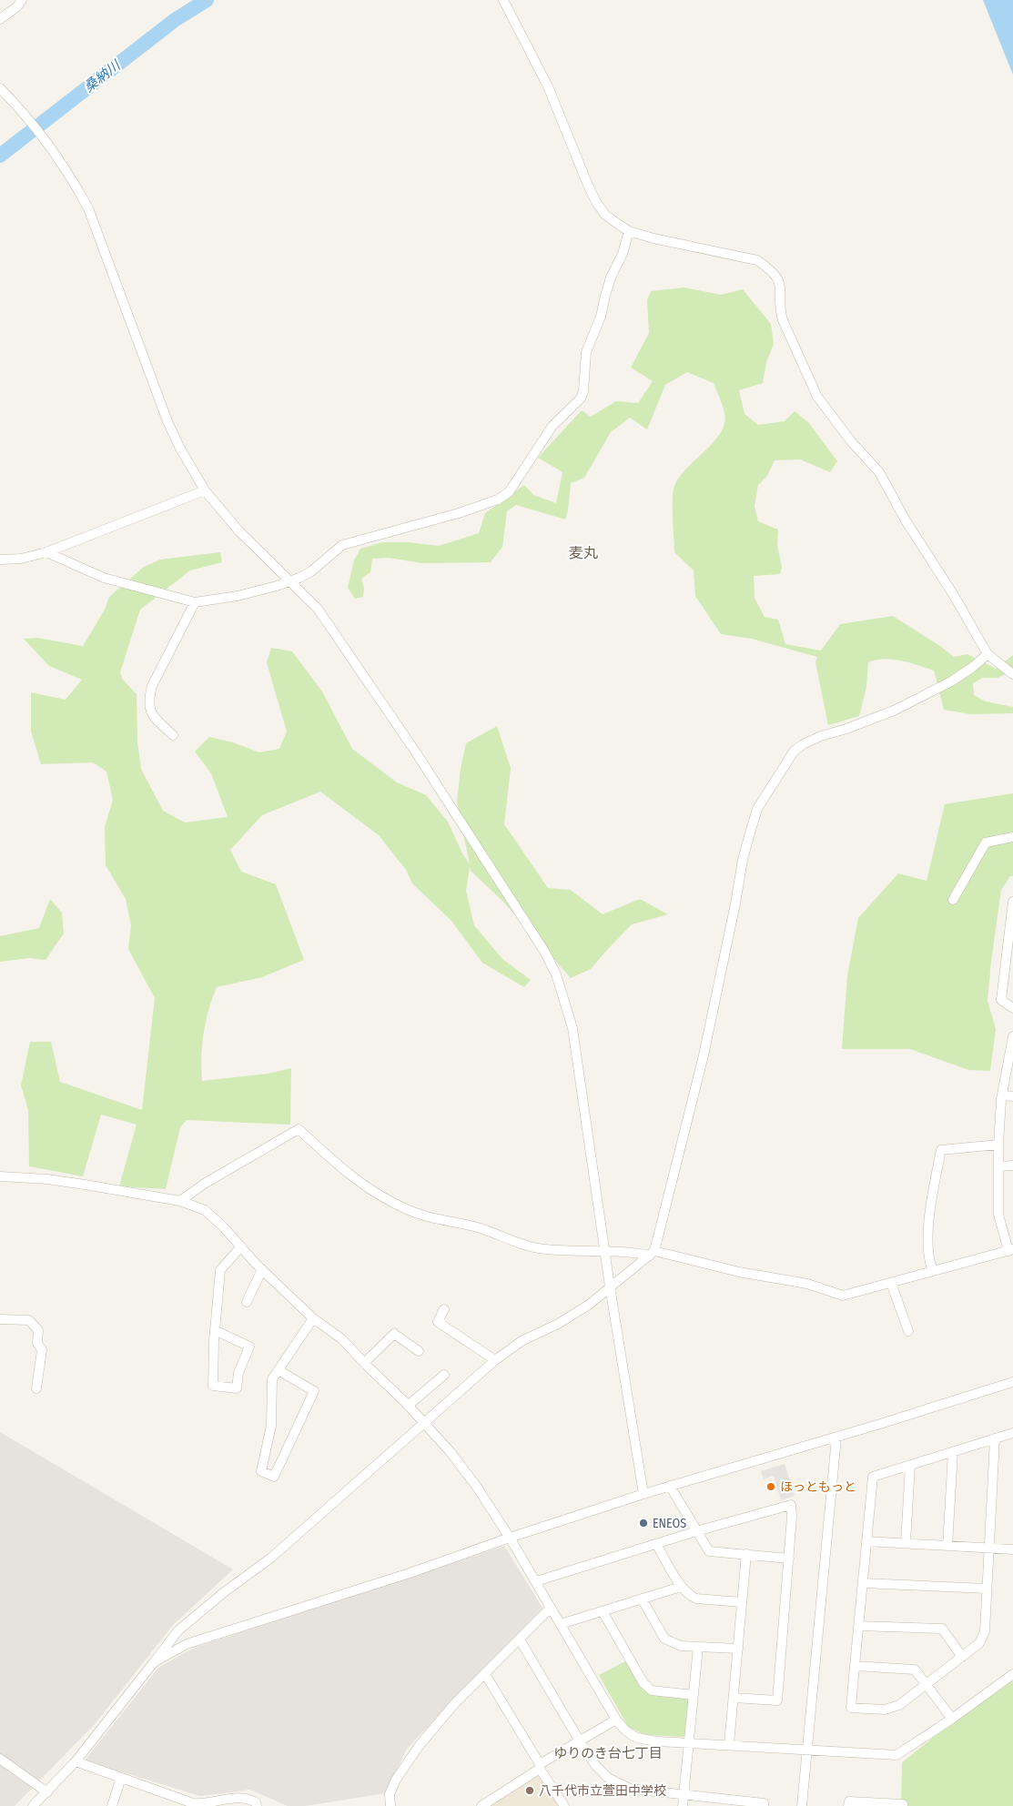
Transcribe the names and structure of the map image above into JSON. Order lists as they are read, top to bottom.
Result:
{
  "districts": ["麦丸", "ゆりのき台七丁目"],
  "water": ["桑納川"],
  "places": ["ほっともっと", "ENEOS", "八千代市立萱田中学校"]
}
